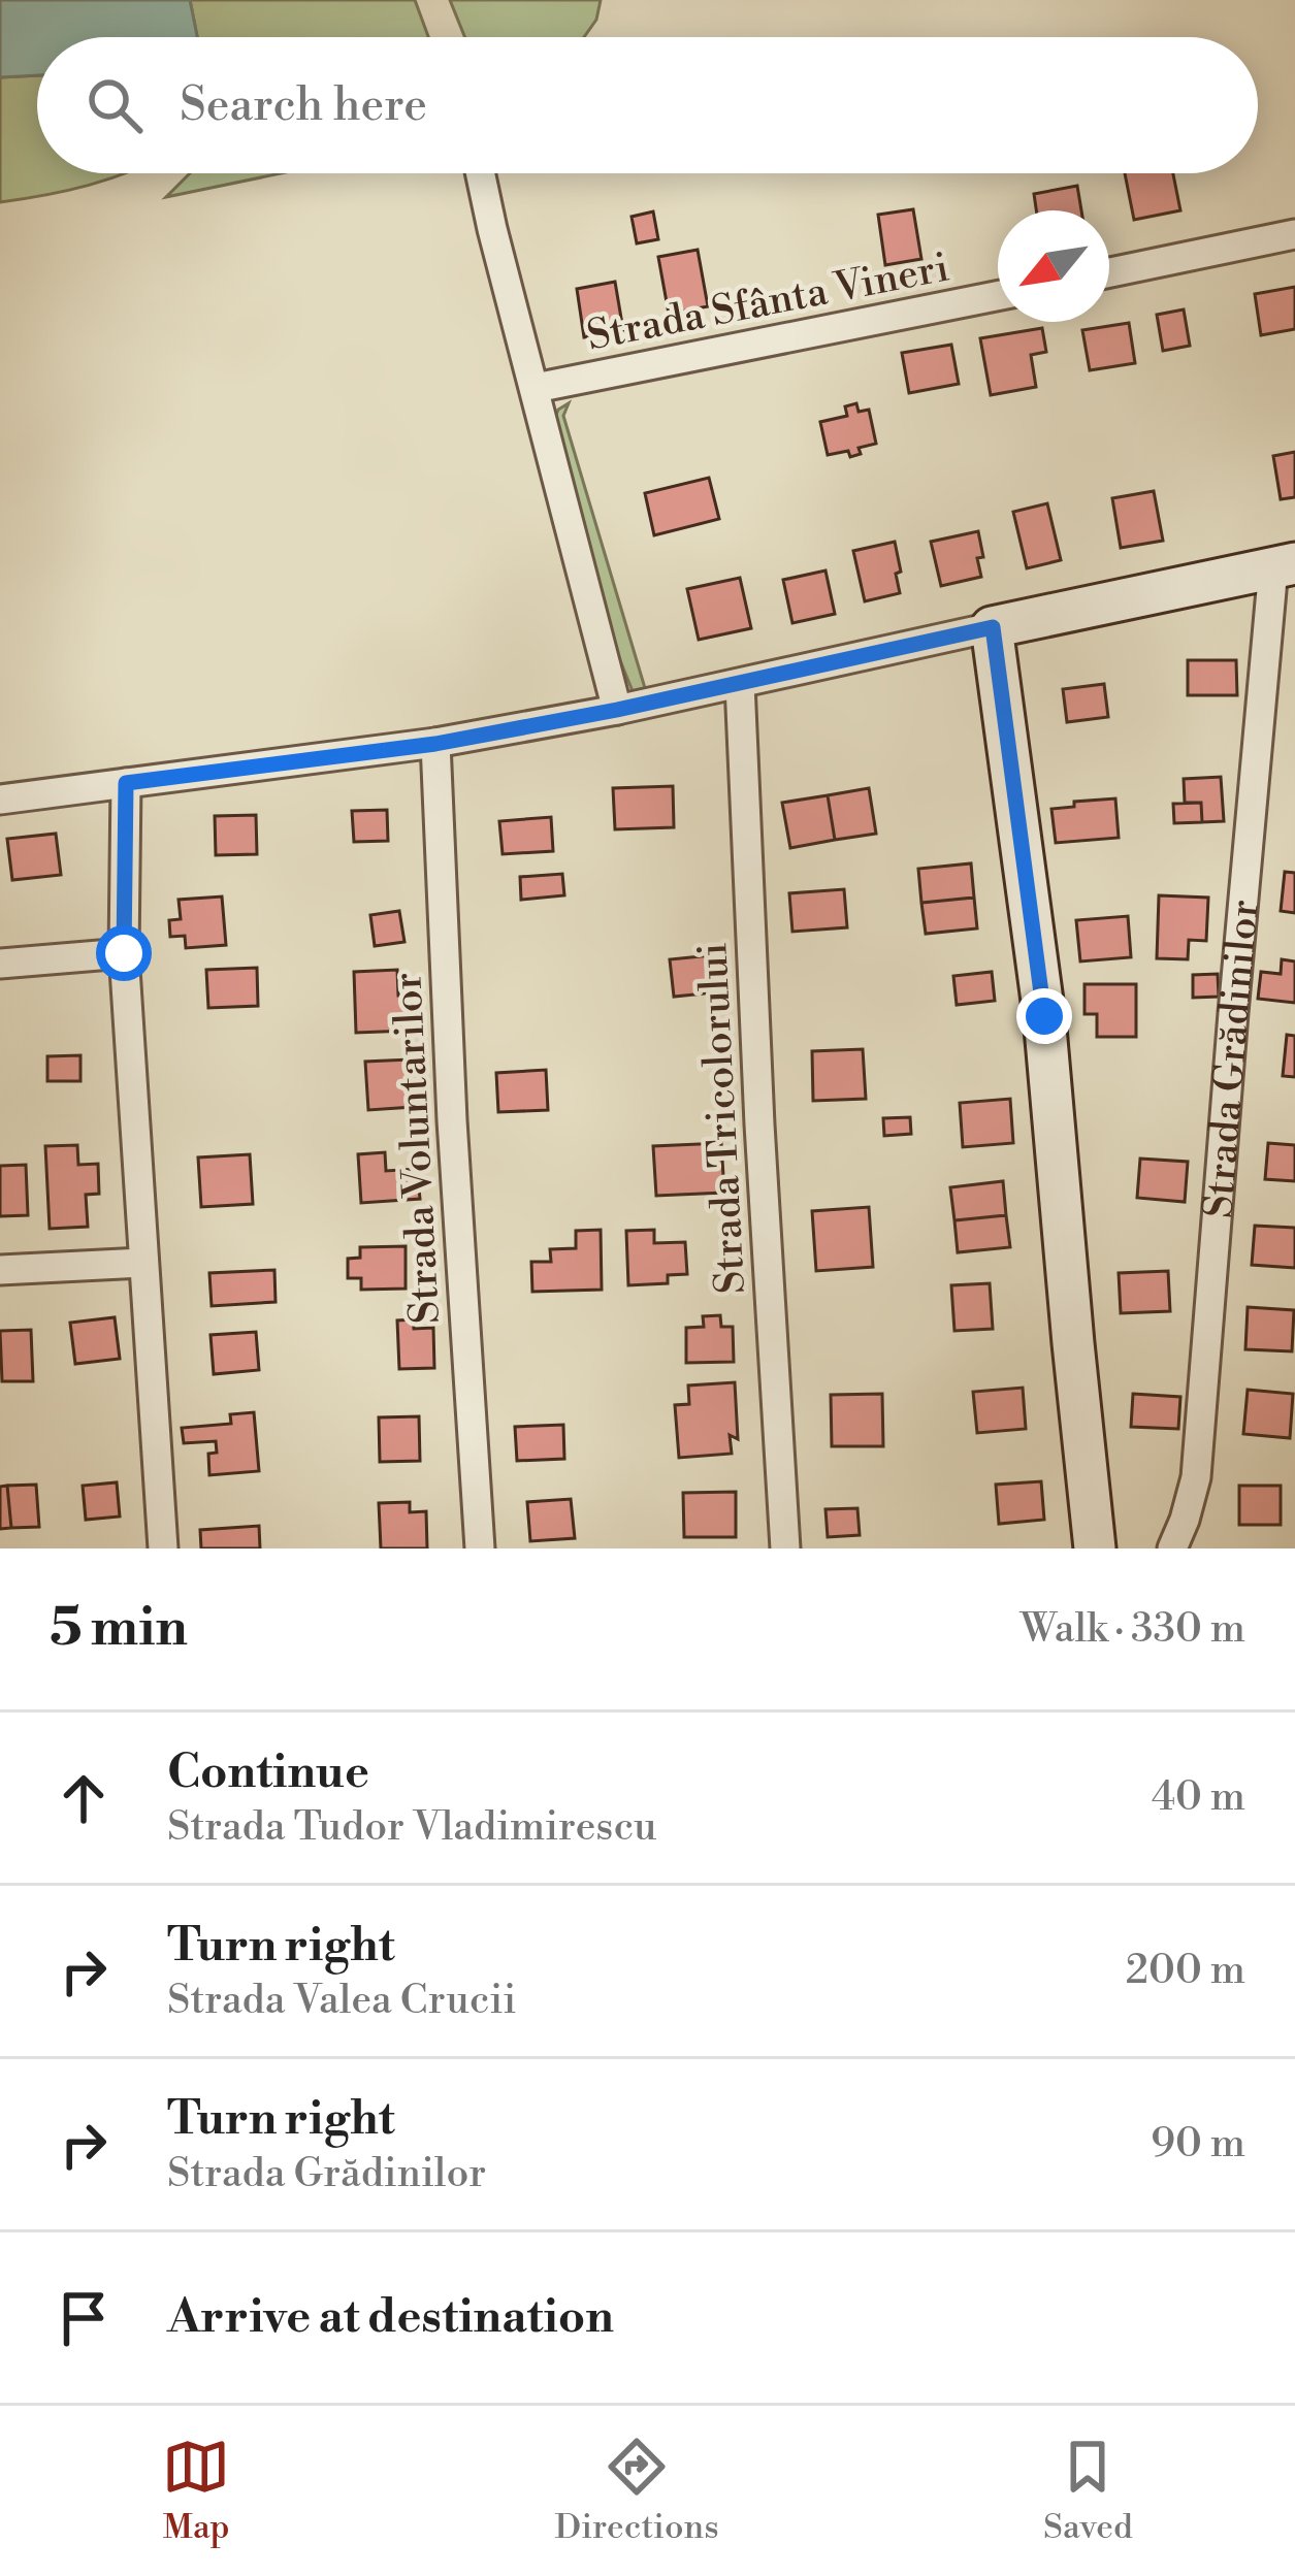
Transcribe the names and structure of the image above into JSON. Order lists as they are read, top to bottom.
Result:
{
  "streets": {
    "street": [
      "Strada Sfânta Vineri",
      "Strada Grădinilor",
      "Strada Tricolorului",
      "Strada Voluntarilor"
    ]
  },
  "north": "bottom left",
  "page": {
    "search": "Search here",
    "heading": ["5 min", "Walk · 330 m"],
    "list": [
      ["Continue", "Strada Tudor Vladimirescu", "40 m"],
      ["Turn right", "Strada Valea Crucii", "200 m"],
      ["Turn right", "Strada Grădinilor", "90 m"],
      "Arrive at destination"
    ],
    "nav": ["Map", "Directions", "Saved"]
  }
}
